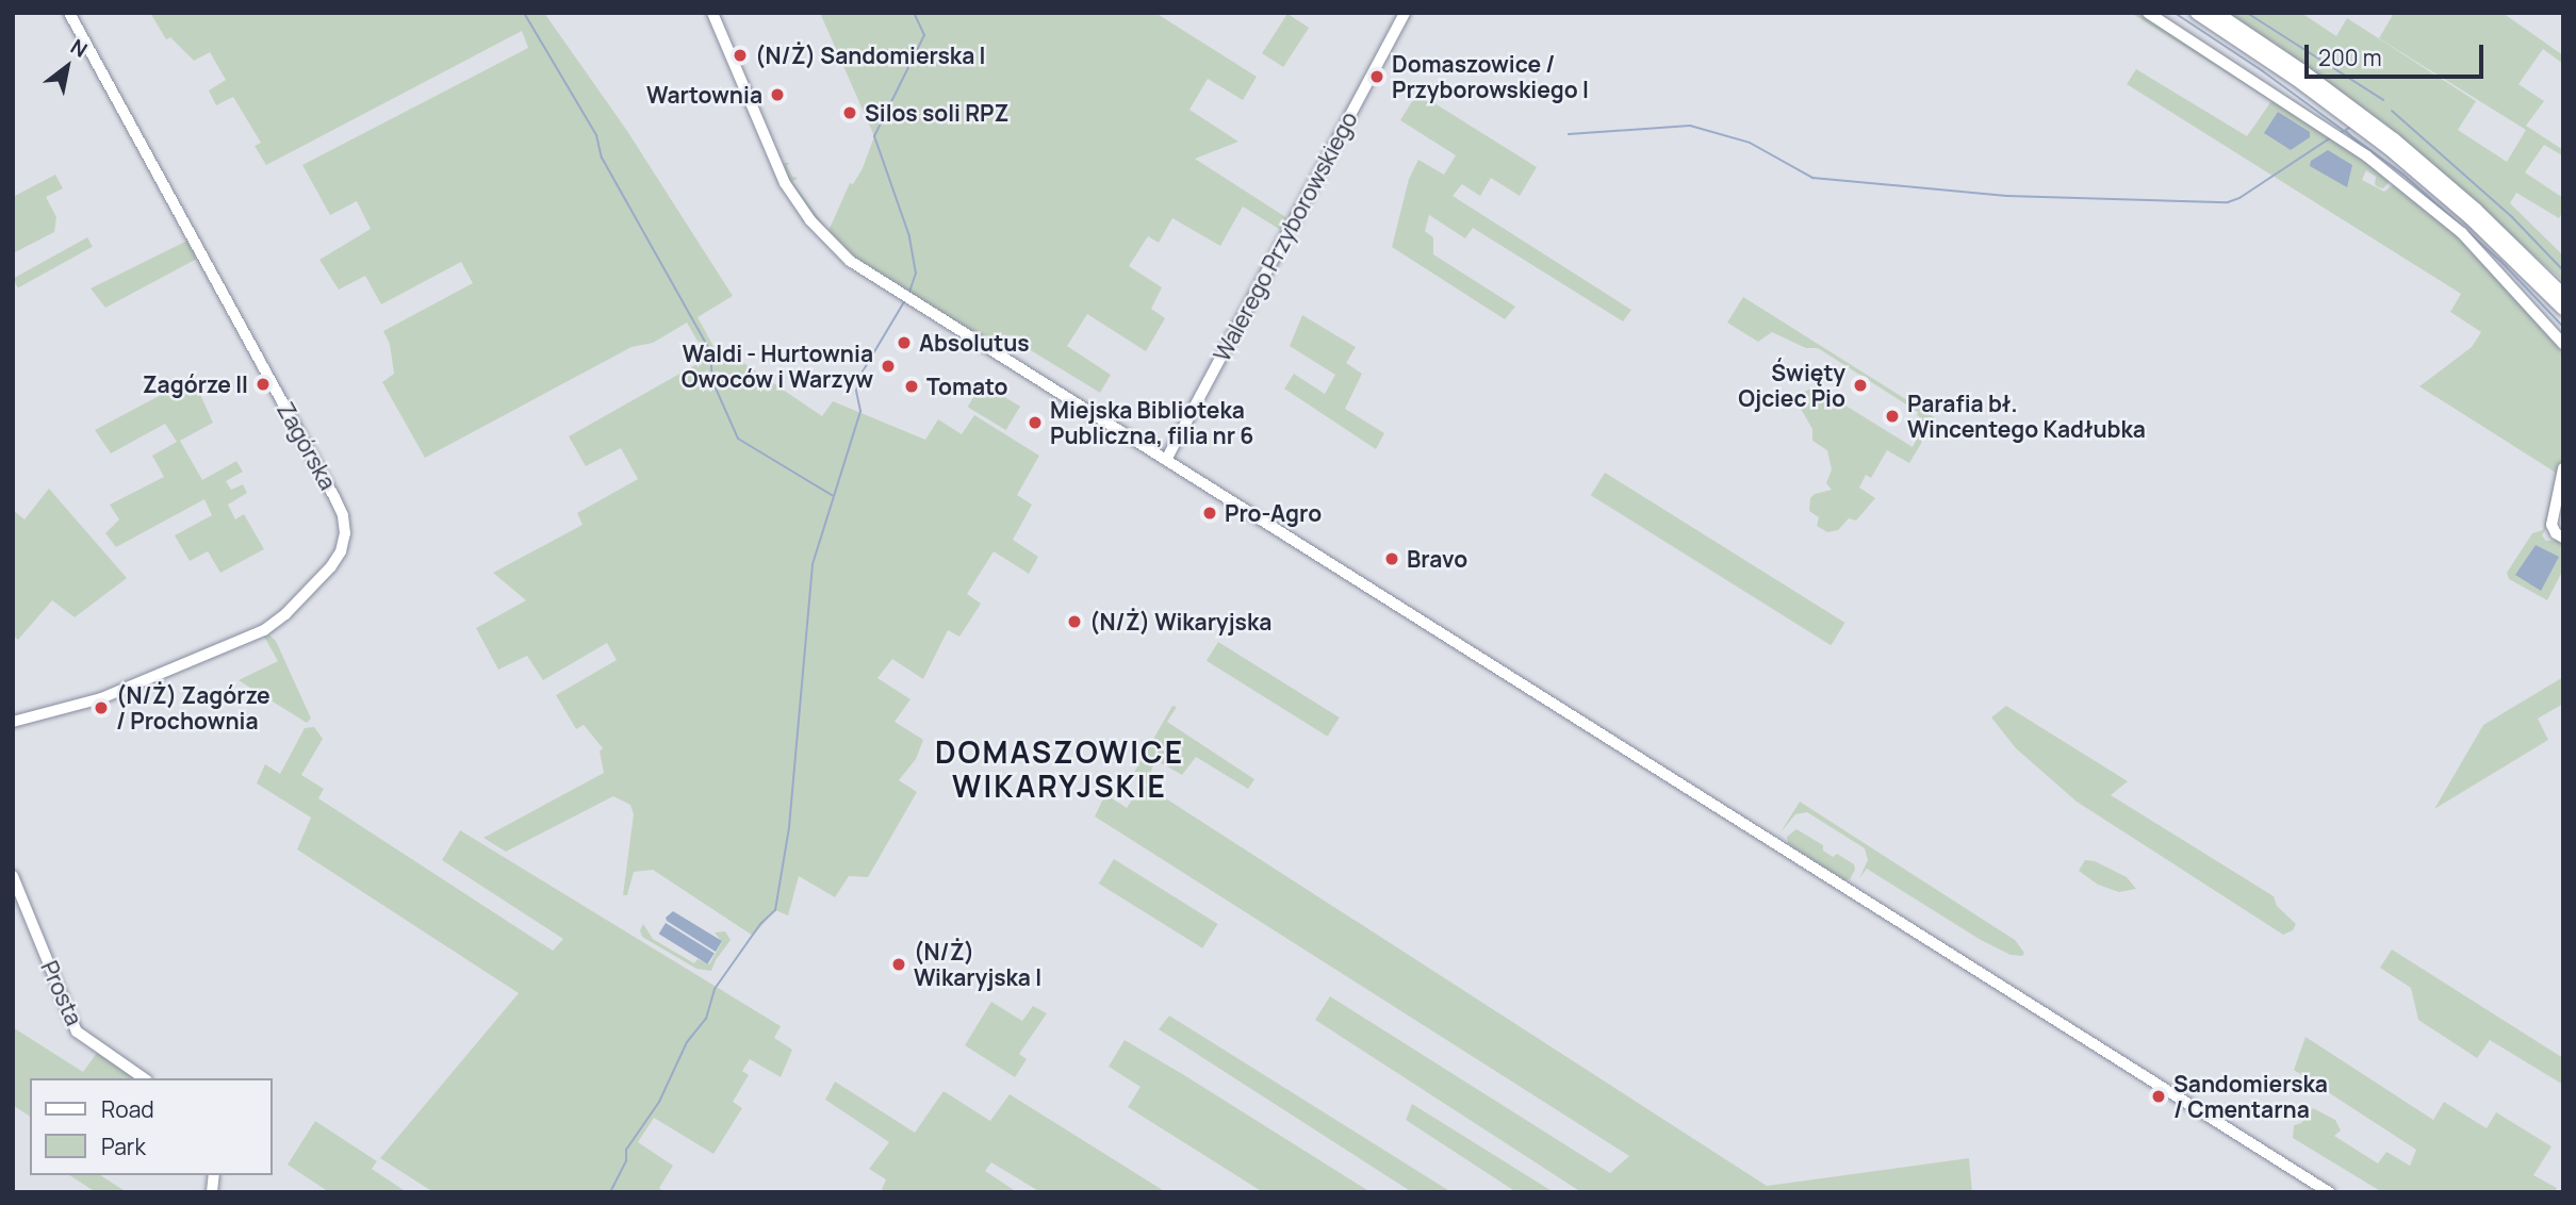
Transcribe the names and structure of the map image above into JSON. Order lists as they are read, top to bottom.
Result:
{
  "streets": {
    "street": ["Walerego Przyborowskiego", "Zagórska", "Prosta"]
  },
  "districts": ["DOMASZOWICE WIKARYJSKIE"],
  "places": [
    "(N/Ż) Sandomierska I",
    "Domaszowice / Przyborowskiego I",
    "Wartownia",
    "Silos soli RPZ",
    "Absolutus",
    "Waldi - Hurtownia Owoców i Warzyw",
    "Zagórze II",
    "Święty Ojciec Pio",
    "Tomato",
    "Parafia bł. Wincentego Kadłubka",
    "Miejska Biblioteka Publiczna, filia nr 6",
    "Pro-Agro",
    "Bravo",
    "(N/Ż) Wikaryjska",
    "(N/Ż) Zagórze / Prochownia",
    "(N/Ż) Wikaryjska I",
    "Sandomierska / Cmentarna"
  ],
  "legend": ["Road", "Park"],
  "scale_bar": "200 m",
  "north": "top right"
}
